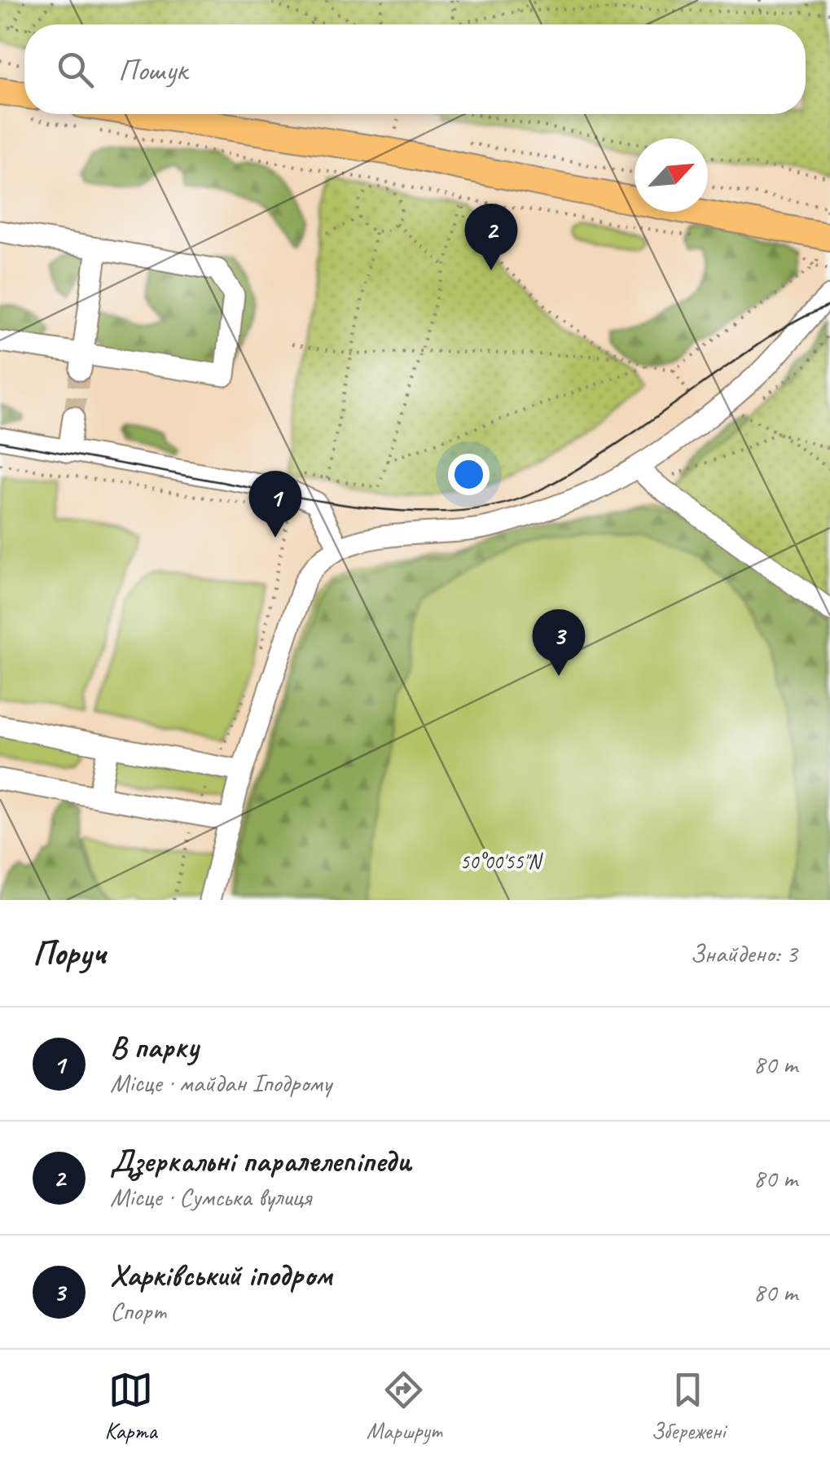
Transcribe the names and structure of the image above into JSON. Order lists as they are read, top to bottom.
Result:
{
  "north": "top right",
  "page": {
    "search": "Пошук",
    "pins": ["2", "1", "3"],
    "heading": ["Поруч", "Знайдено: 3"],
    "list": [
      {
        "mark": "1",
        "name": "В парку",
        "note": "Місце · майдан Іподрому",
        "value": "80 m"
      },
      {
        "mark": "2",
        "name": "Дзеркальні паралелепіпеди",
        "note": "Місце · Сумська вулиця",
        "value": "80 m"
      },
      {
        "mark": "3",
        "name": "Харківський іподром",
        "note": "Спорт",
        "value": "80 m"
      }
    ],
    "nav": ["Карта", "Маршрут", "Збережені"]
  },
  "coordinates": ["50°00'55\"N"]
}
